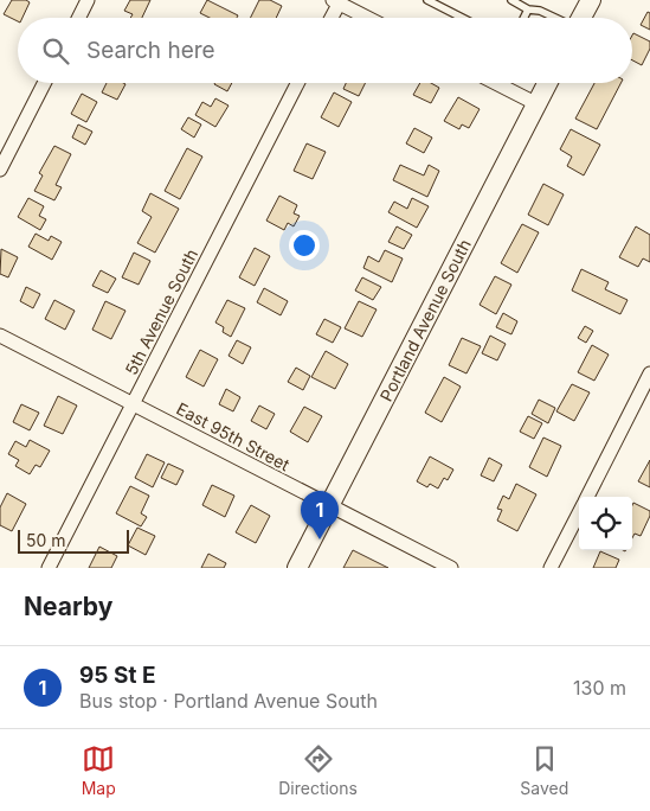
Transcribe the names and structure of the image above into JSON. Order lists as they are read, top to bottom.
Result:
{
  "streets": {
    "main road": ["Portland Avenue South"],
    "street": ["5th Avenue South", "East 95th Street"]
  },
  "crossings": [
    ["5th Avenue South", "East 95th Street"],
    ["Portland Avenue South", "East 95th Street"]
  ],
  "scale_bar": "50 m",
  "page": {
    "search": "Search here",
    "pins": "1",
    "scale": "50 m",
    "heading": "Nearby",
    "list": [
      {
        "mark": "1",
        "name": "95 St E",
        "note": "Bus stop · Portland Avenue South",
        "value": "130 m"
      }
    ],
    "nav": ["Map", "Directions", "Saved"]
  }
}
